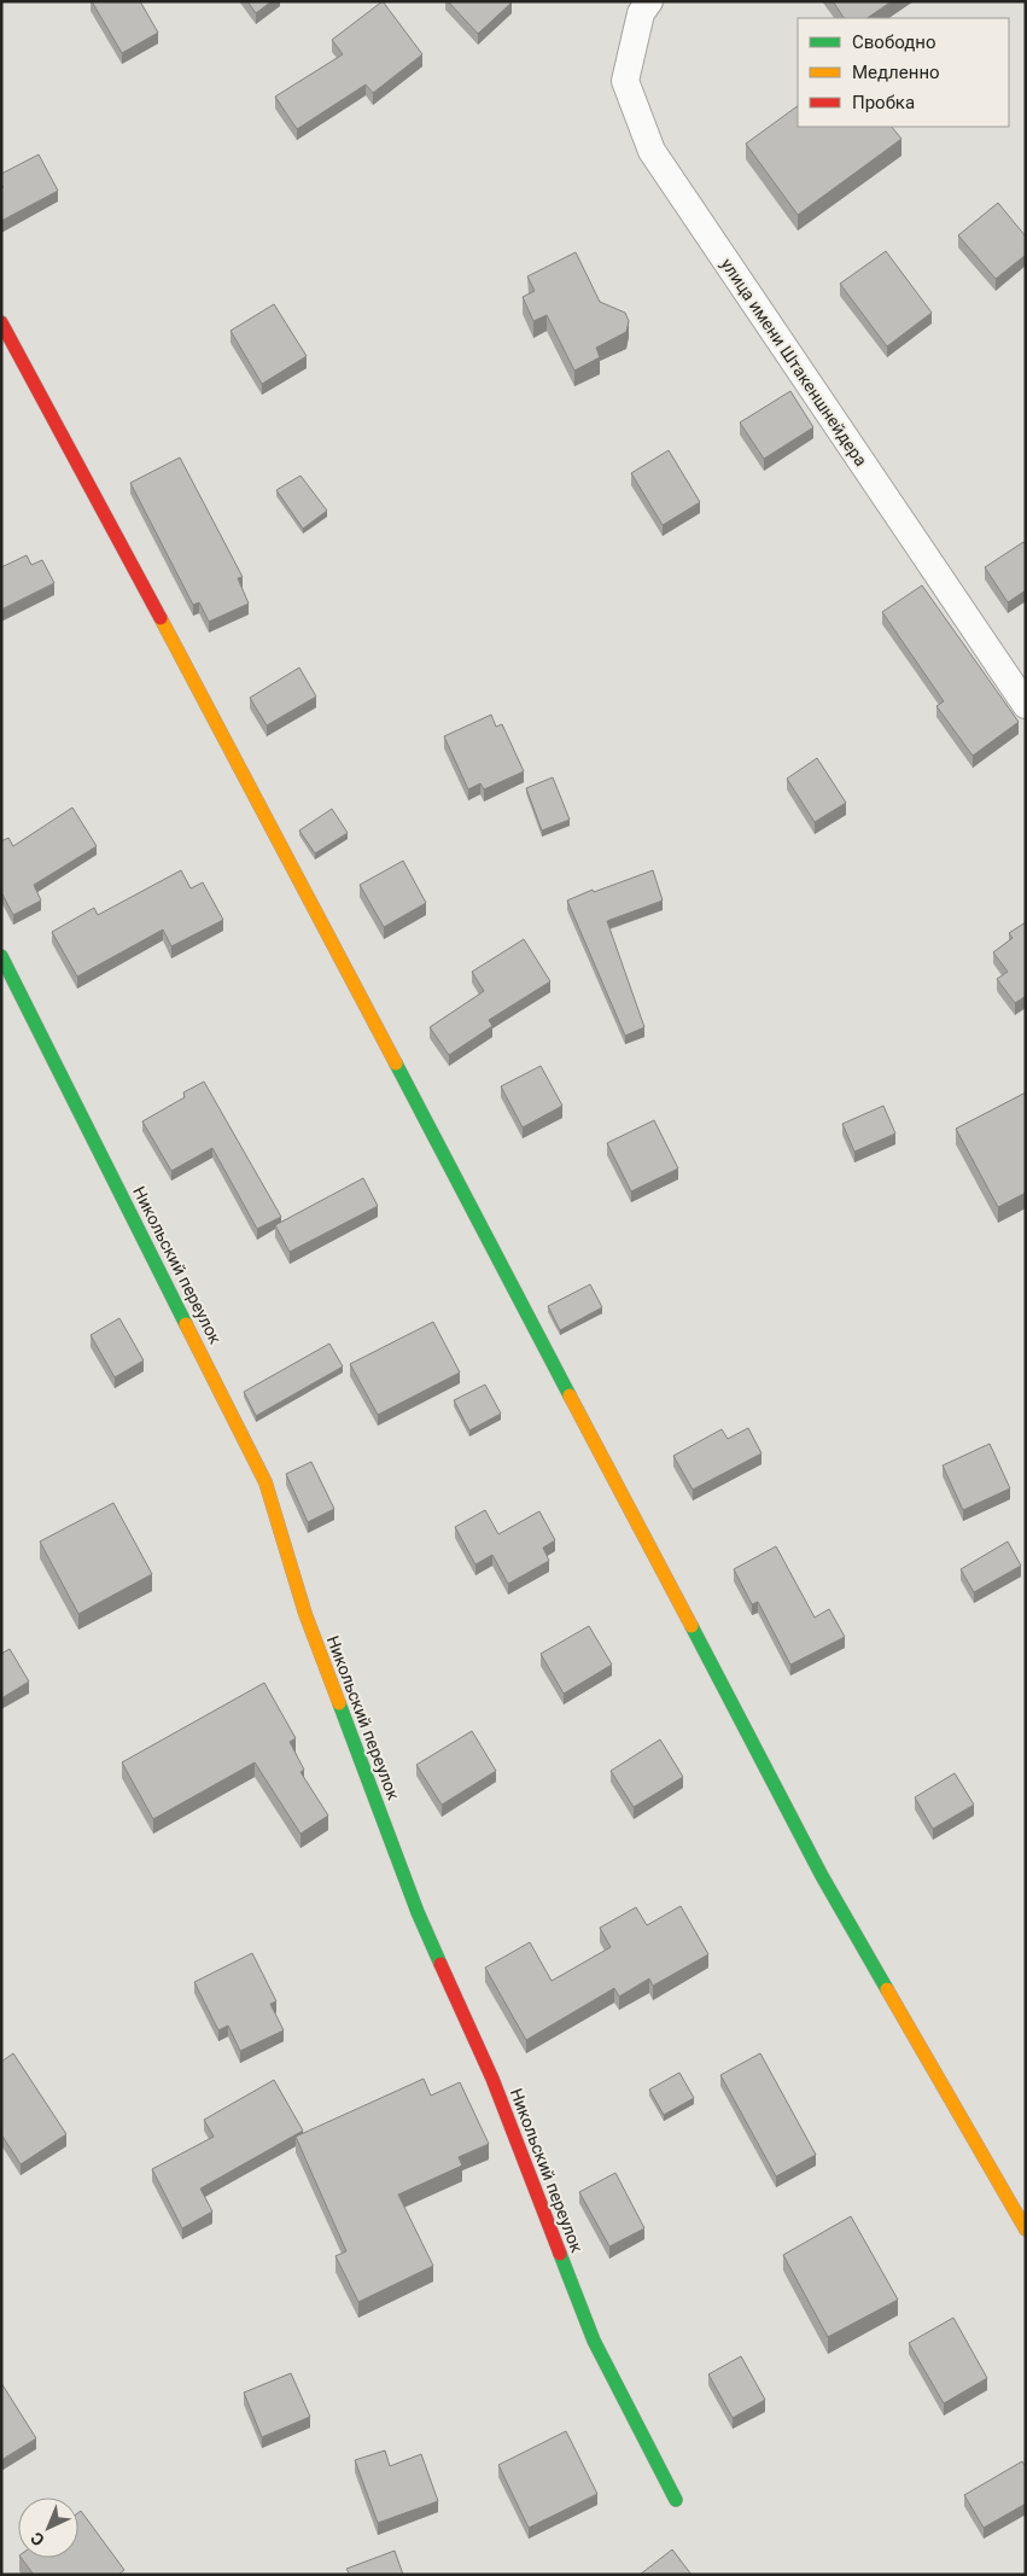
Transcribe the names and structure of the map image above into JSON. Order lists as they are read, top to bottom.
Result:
{
  "streets": {
    "street": ["улица имени Штакеншнейдера", "Никольский переулок"]
  },
  "legend": ["Свободно", "Медленно", "Пробка"],
  "north": "bottom left"
}
